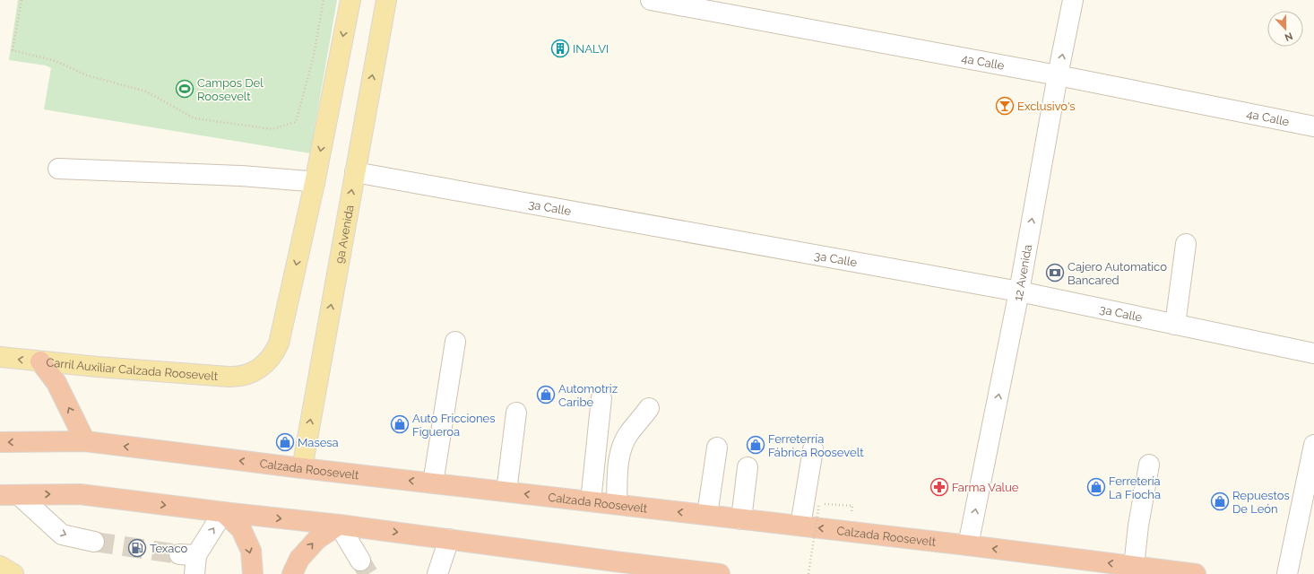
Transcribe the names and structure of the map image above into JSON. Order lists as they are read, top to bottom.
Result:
{
  "streets": {
    "highway": ["Calzada Roosevelt"],
    "main road": ["9a Avenida", "Carril Auxiliar Calzada Roosevelt"],
    "street": ["4a Calle", "3a Calle", "12 Avenida"]
  },
  "crossings": [
    ["4a Calle", "12 Avenida"],
    ["3a Calle", "9a Avenida"],
    ["3a Calle", "12 Avenida"],
    ["9a Avenida", "Calzada Roosevelt"],
    ["12 Avenida", "Calzada Roosevelt"]
  ],
  "places": {
    "building": ["INALVI"],
    "sports": ["Campos Del Roosevelt"],
    "bar": ["Exclusivo's"],
    "bank": ["Cajero Automatico Bancared"],
    "shop": [
      "Automotriz Caribe",
      "Auto Fricciones Figueroa",
      "Masesa",
      "Ferreterría Fábrica Roosevelt",
      "Ferretería La Fiocha",
      "Repuestos De León"
    ],
    "pharmacy": ["Farma Value"],
    "fuel station": ["Texaco"]
  },
  "north": "bottom"
}
